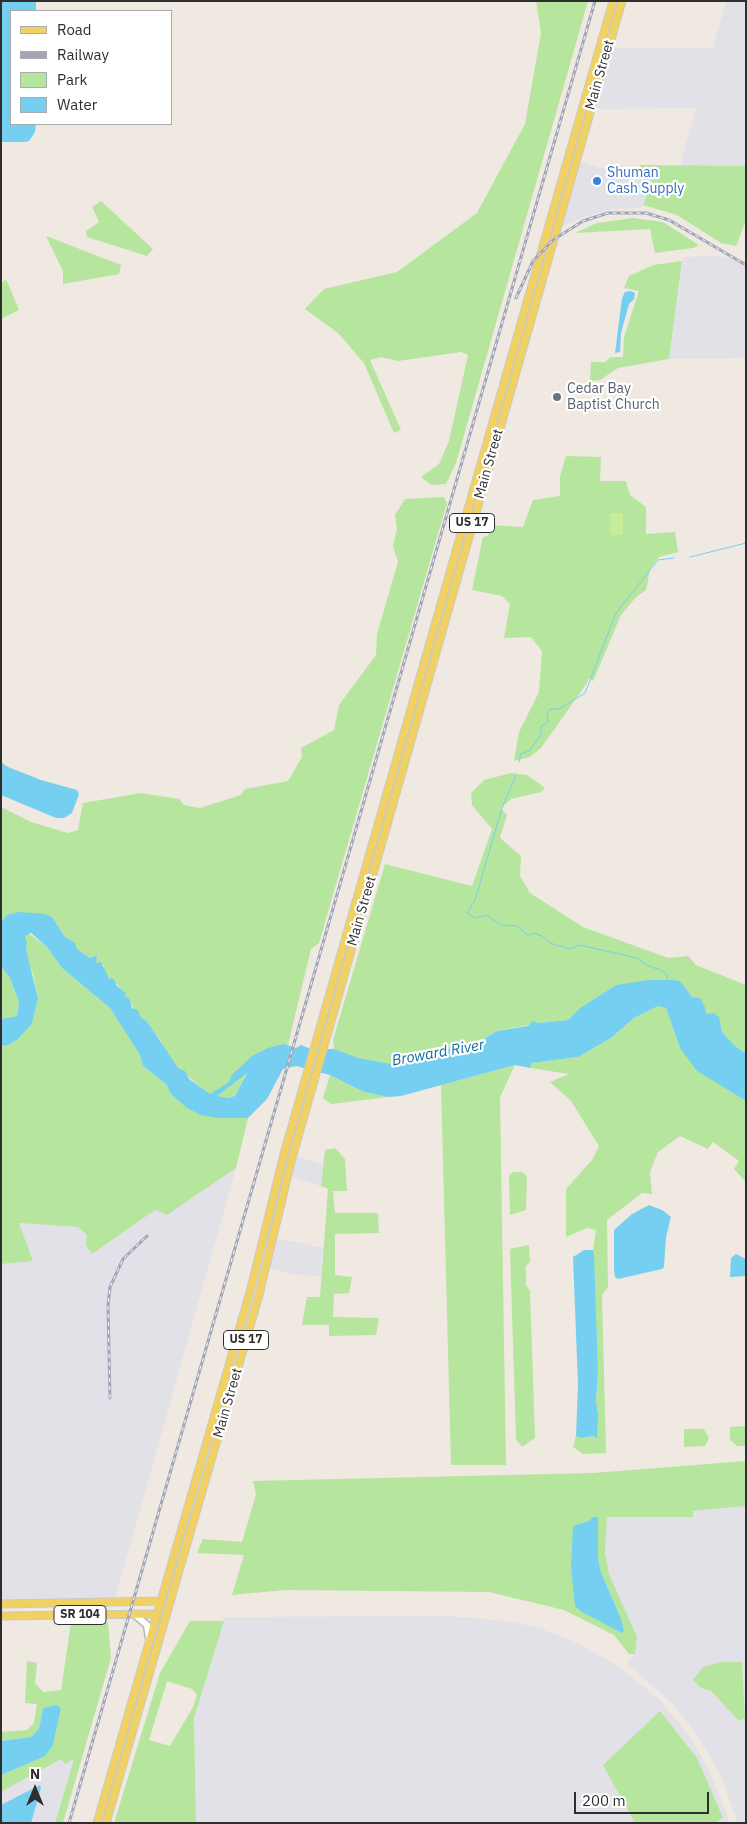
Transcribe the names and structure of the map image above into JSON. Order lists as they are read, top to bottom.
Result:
{
  "streets": {
    "main road": ["Main Street", "US 17", "SR 104"]
  },
  "crossings": [
    ["Main Street", "SR 104"]
  ],
  "water": ["Broward River"],
  "places": ["Shuman Cash Supply", "Cedar Bay Baptist Church"],
  "legend": [
    "Road",
    "Railway",
    "Park",
    "Water"
  ],
  "scale_bar": "200 m",
  "north": "top"
}
